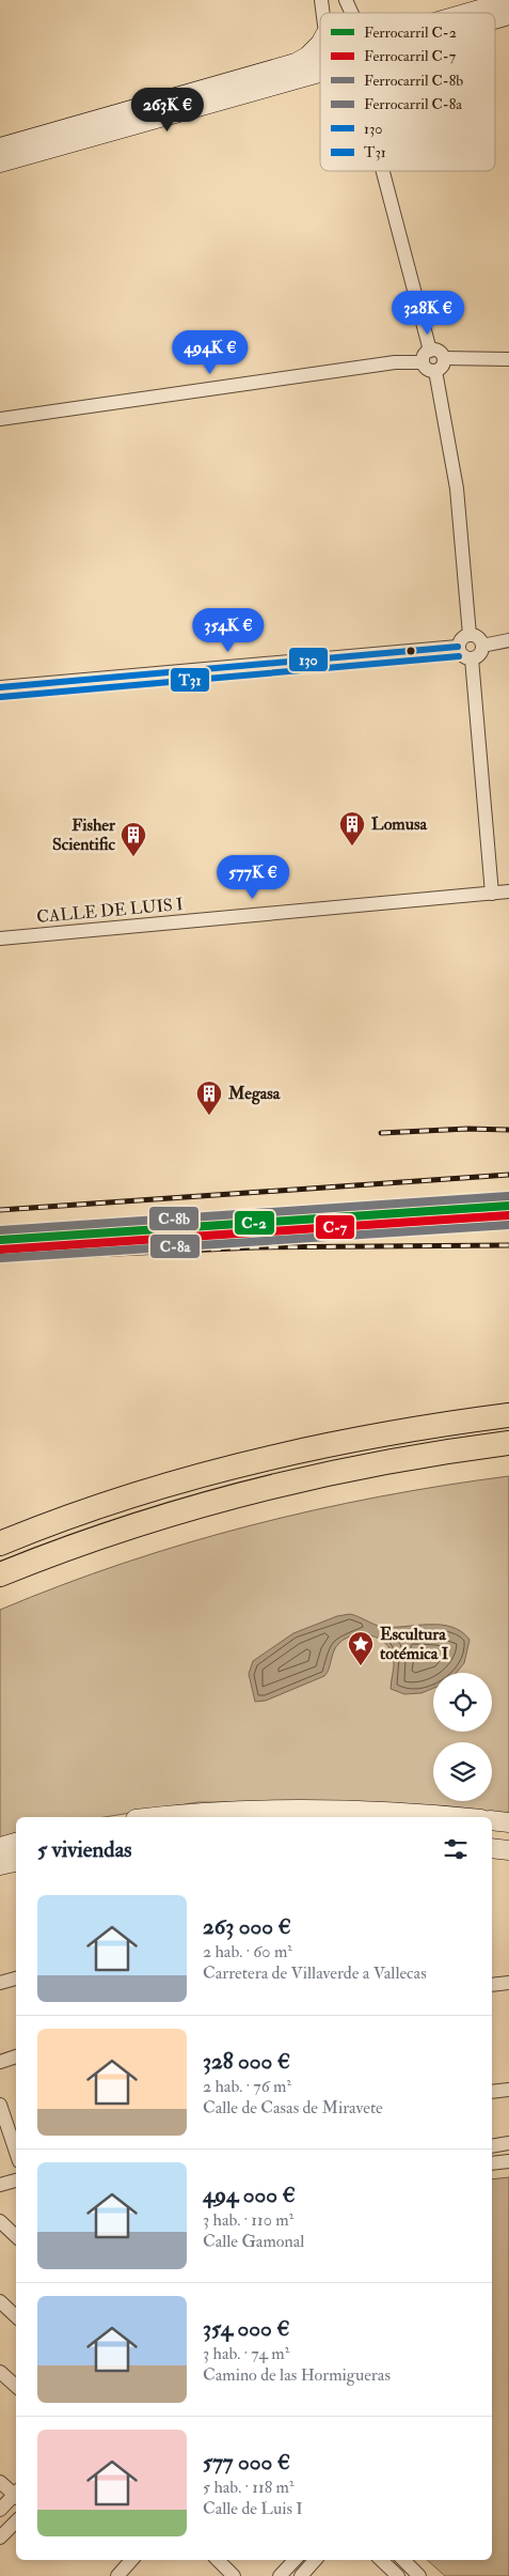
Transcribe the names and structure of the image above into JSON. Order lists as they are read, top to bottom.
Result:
{
  "streets": {
    "street": ["CALLE DE LUIS I"]
  },
  "places": {
    "building": ["Lomusa", "Fisher Scientific", "Megasa"],
    "place": ["Escultura totémica I"]
  },
  "lines": [
    "transit line 130",
    "transit line T31",
    "rail line C-8b",
    "rail line C-2",
    "rail line C-7",
    "rail line C-8a"
  ],
  "legend": [
    "Ferrocarril C-2",
    "Ferrocarril C-7",
    "Ferrocarril C-8b",
    "Ferrocarril C-8a",
    "130",
    "T31"
  ],
  "page": {
    "price": [
      "263K €",
      "328K €",
      "494K €",
      "354K €",
      "577K €"
    ],
    "heading": "5 viviendas",
    "list": [
      {
        "name": "263 000 €",
        "note": "2 hab. · 60 m² · Carretera de Villaverde a Vallecas"
      },
      {
        "name": "328 000 €",
        "note": "2 hab. · 76 m² · Calle de Casas de Miravete"
      },
      {
        "name": "494 000 €",
        "note": "3 hab. · 110 m² · Calle Gamonal"
      },
      {
        "name": "354 000 €",
        "note": "3 hab. · 74 m² · Camino de las Hormigueras"
      },
      {
        "name": "577 000 €",
        "note": "5 hab. · 118 m² · Calle de Luis I"
      }
    ]
  }
}
